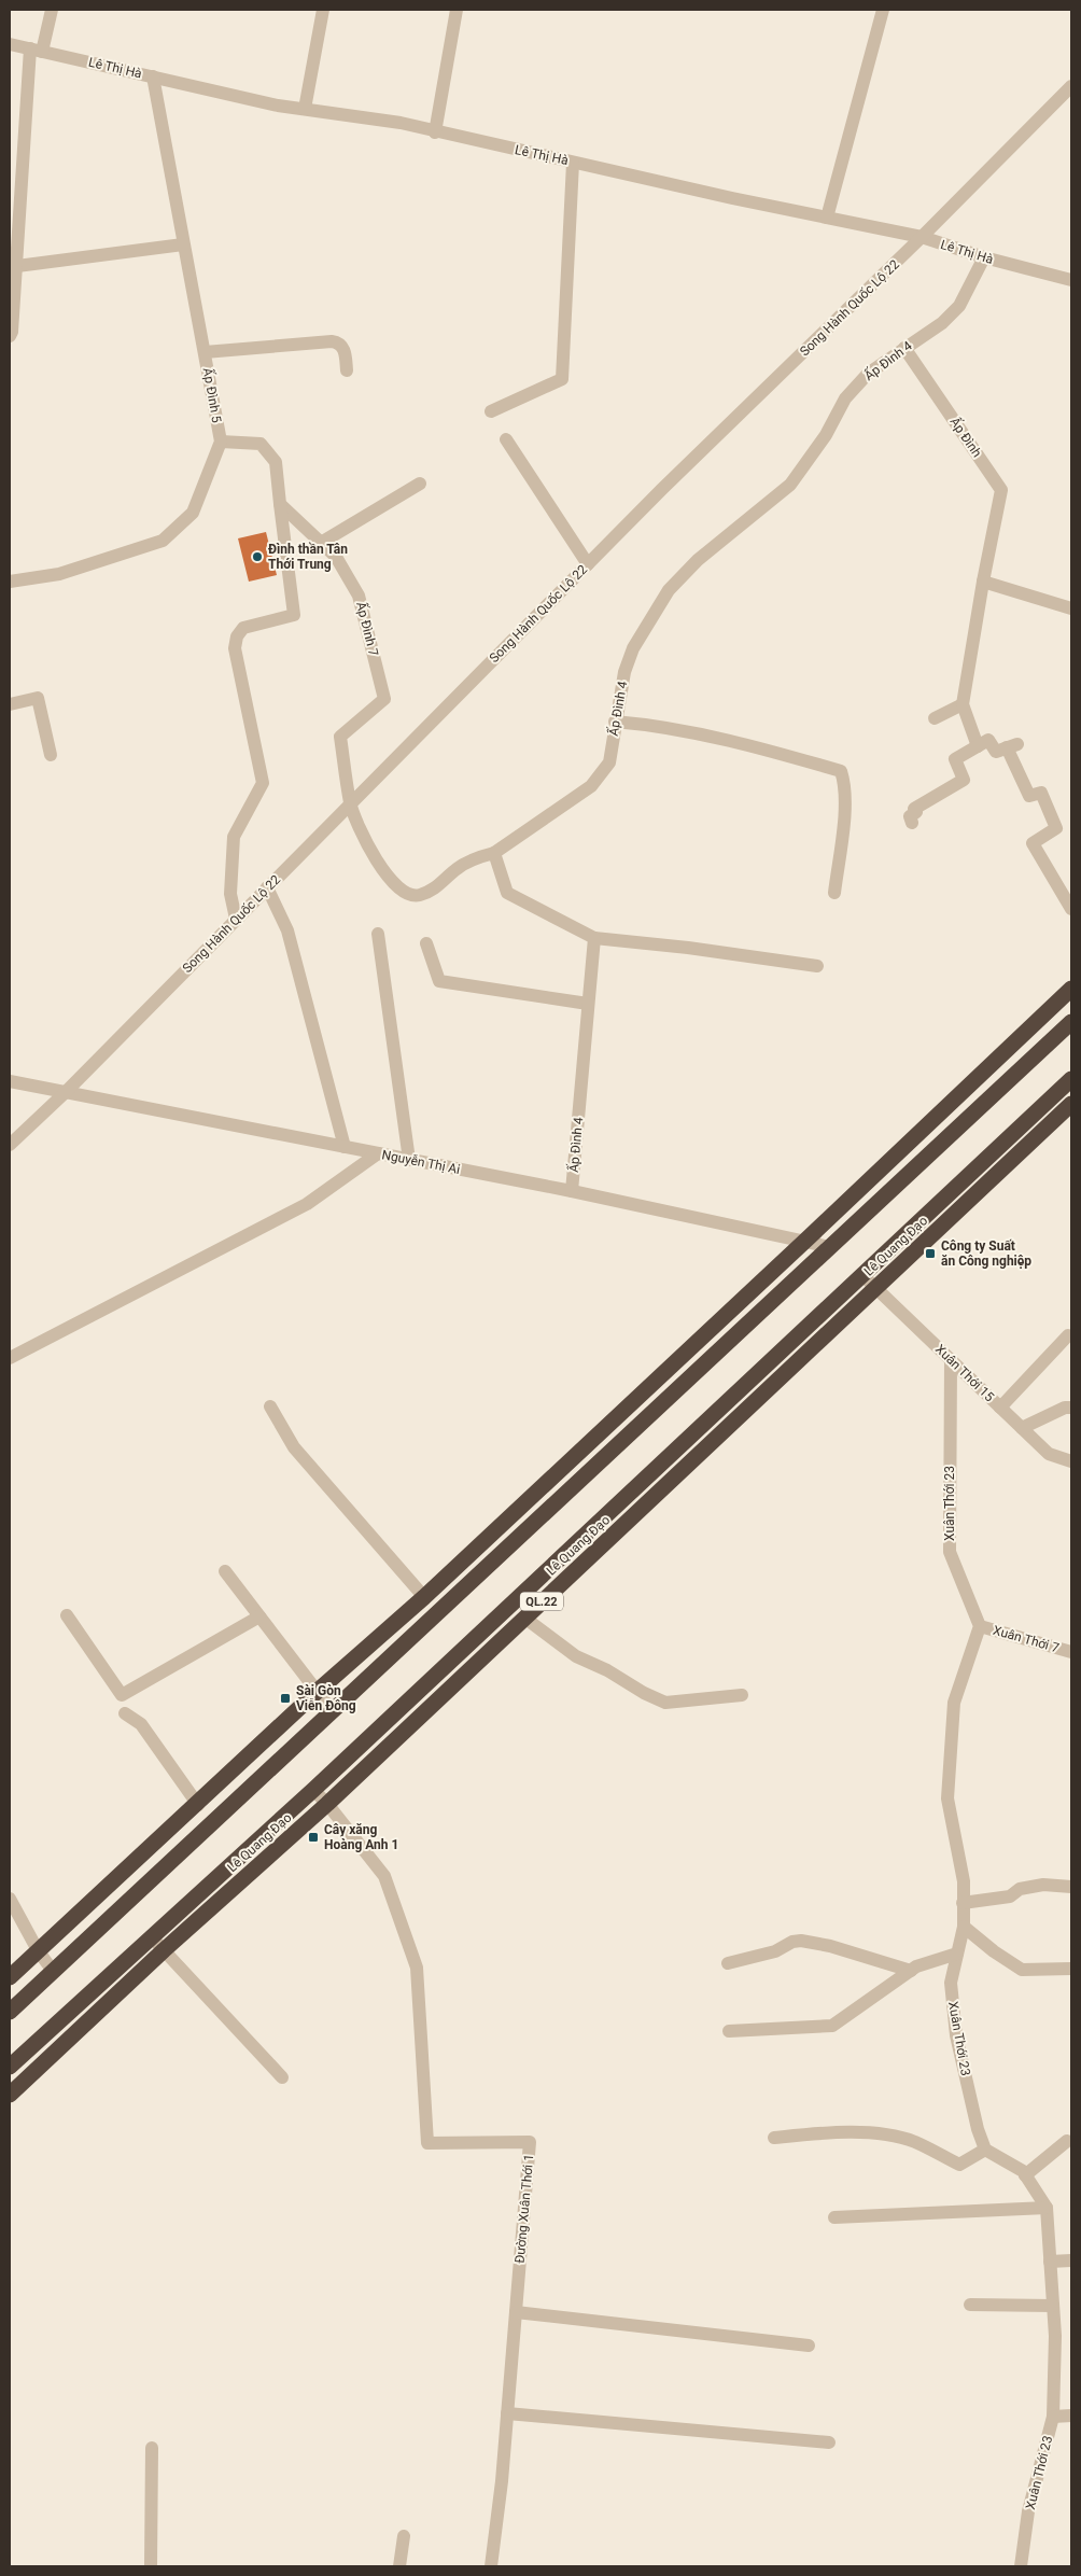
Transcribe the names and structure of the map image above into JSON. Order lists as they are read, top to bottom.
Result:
{
  "streets": {
    "highway": ["Lê Quang Đạo", "QL.22"],
    "street": [
      "Lê Thị Hà",
      "Song Hành Quốc Lộ 22",
      "Ấp Đình 4",
      "Ấp Đình 5",
      "Ấp Đình",
      "Ấp Đình 7",
      "Nguyễn Thị Ai",
      "Xuân Thới 15",
      "Xuân Thới 23",
      "Xuân Thới 7",
      "Đường Xuân Thới 1"
    ]
  },
  "crossings": [
    ["Lê Thị Hà", "Song Hành Quốc Lộ 22"],
    ["Lê Thị Hà", "Ấp Đình 4"],
    ["Lê Thị Hà", "Ấp Đình 5"],
    ["Song Hành Quốc Lộ 22", "Ấp Đình 4"],
    ["Song Hành Quốc Lộ 22", "Ấp Đình 7"],
    ["Song Hành Quốc Lộ 22", "Nguyễn Thị Ai"],
    ["Ấp Đình 4", "Ấp Đình"],
    ["Ấp Đình 4", "Ấp Đình 7"],
    ["Ấp Đình 4", "Nguyễn Thị Ai"],
    ["Lê Quang Đạo", "Xuân Thới 15"],
    ["Lê Quang Đạo", "Đường Xuân Thới 1"],
    ["Xuân Thới 15", "Xuân Thới 23"],
    ["Xuân Thới 23", "Xuân Thới 7"]
  ],
  "places": {
    "other": ["Đình thần Tân Thới Trung"],
    "transit": ["Công ty Suất ăn Công nghiệp", "Sài Gòn Viễn Đông", "Cây xăng Hoàng Anh 1"]
  }
}
